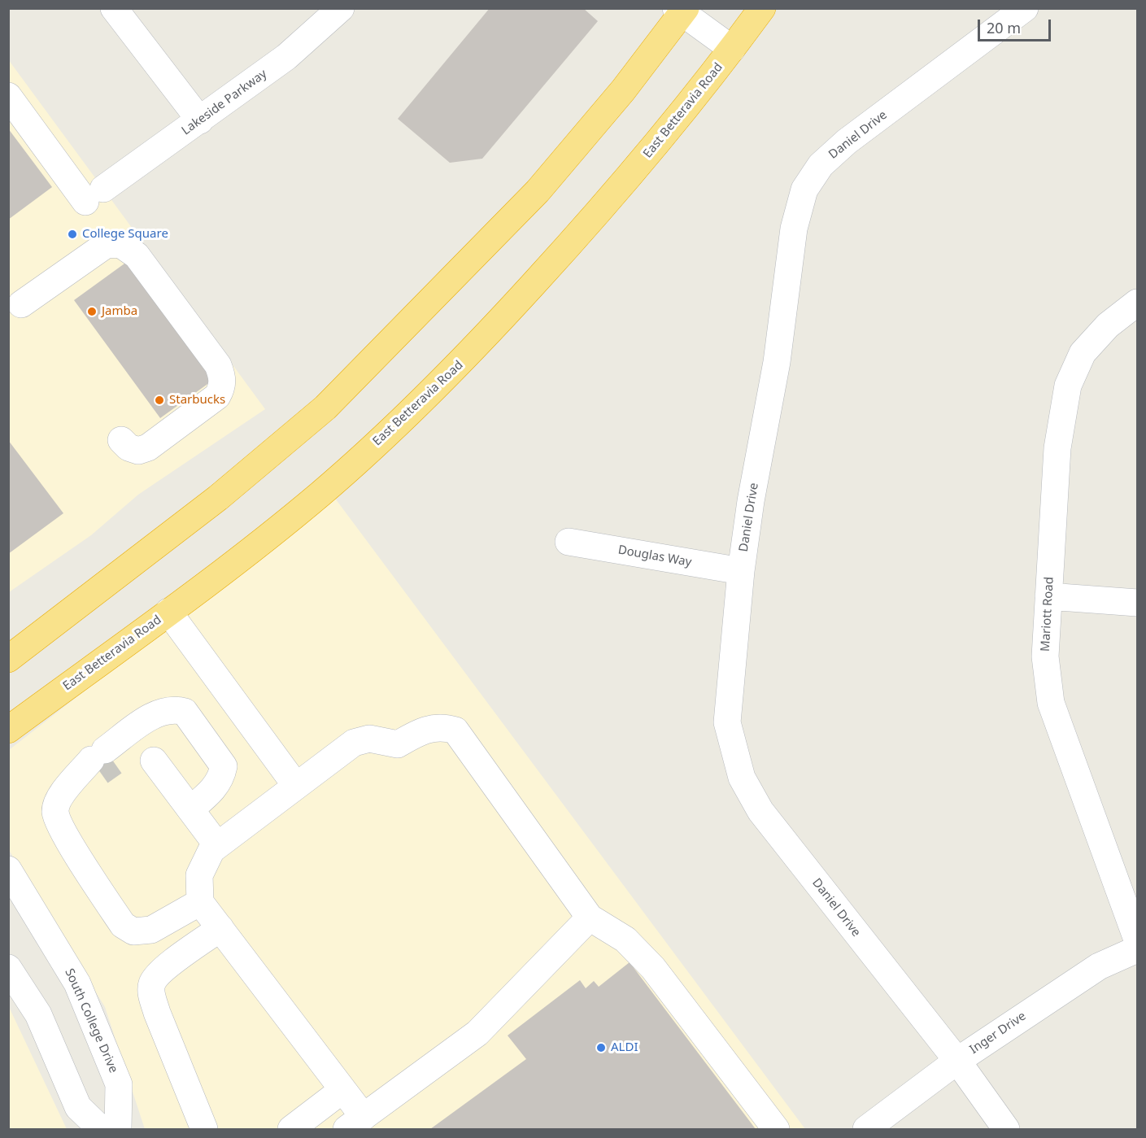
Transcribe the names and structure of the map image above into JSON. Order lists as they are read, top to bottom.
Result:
{
  "streets": {
    "highway": ["East Betteravia Road"],
    "street": [
      "Lakeside Parkway",
      "Daniel Drive",
      "Douglas Way",
      "Mariott Road",
      "South College Drive",
      "Inger Drive"
    ]
  },
  "crossings": [
    ["Daniel Drive", "Douglas Way"],
    ["Daniel Drive", "Inger Drive"]
  ],
  "places": [
    "College Square",
    "Jamba",
    "Starbucks",
    "ALDI"
  ],
  "scale_bar": "20 m"
}
